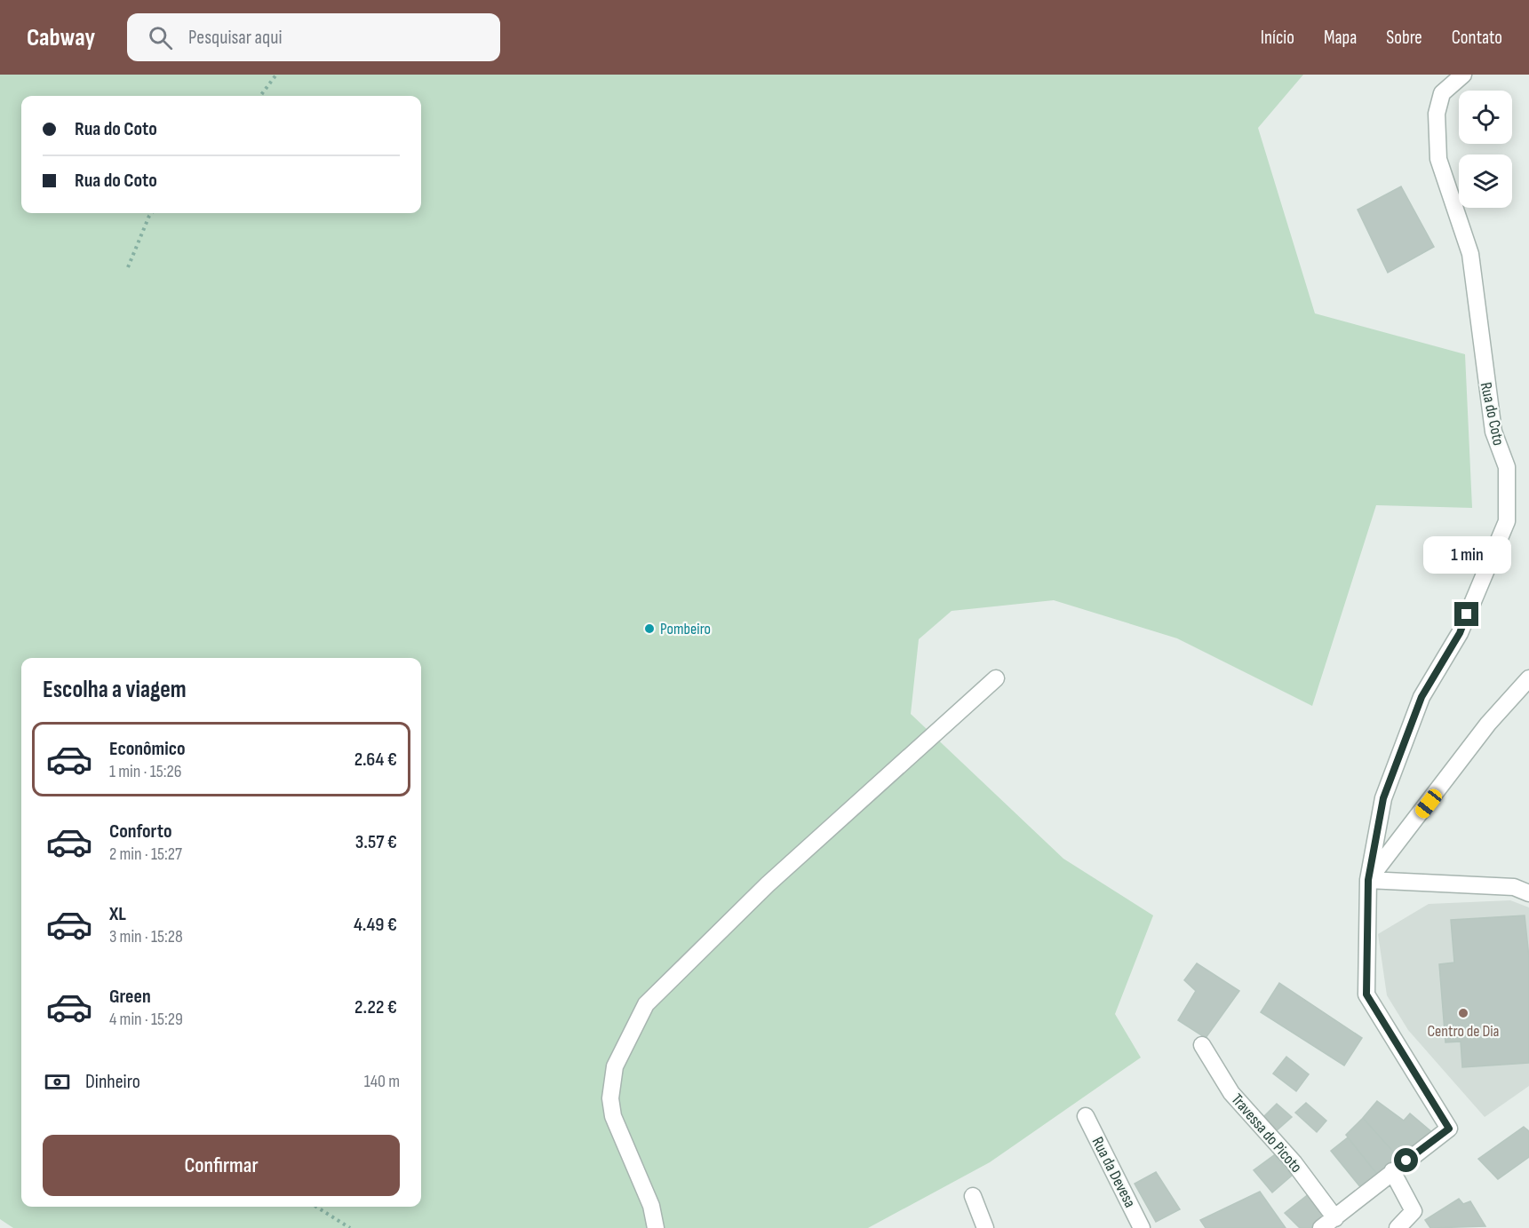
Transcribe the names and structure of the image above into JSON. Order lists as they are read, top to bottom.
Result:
{
  "streets": {
    "street": ["Rua do Coto", "Travessa do Picoto", "Rua da Devesa"]
  },
  "crossings": [
    ["Rua do Coto", "Travessa do Picoto"]
  ],
  "places": ["Pombeiro", "Centro de Dia"],
  "page": {
    "header": "Cabway",
    "search": "Pesquisar aqui",
    "nav": [
      "Início",
      "Mapa",
      "Sobre",
      "Contato"
    ],
    "banner": ["Rua do Coto", "Rua do Coto"],
    "bubble": "1 min",
    "heading": "Escolha a viagem",
    "list": [
      {
        "name": "Econômico",
        "note": "1 min · 15:26",
        "value": "2.64 €"
      },
      {
        "name": "Conforto",
        "note": "2 min · 15:27",
        "value": "3.57 €"
      },
      {
        "name": "XL",
        "note": "3 min · 15:28",
        "value": "4.49 €"
      },
      {
        "name": "Green",
        "note": "4 min · 15:29",
        "value": "2.22 €"
      }
    ],
    "pay": ["Dinheiro", "140 m"],
    "buttons": "Confirmar"
  }
}
